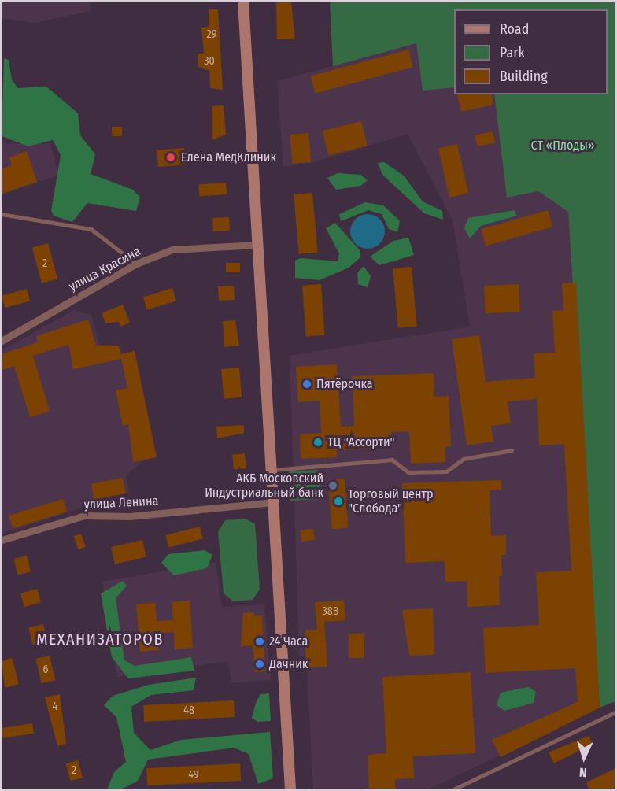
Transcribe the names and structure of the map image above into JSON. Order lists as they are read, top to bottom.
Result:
{
  "streets": {
    "street": ["улица Красина", "улица Ленина"]
  },
  "districts": ["МЕХАНИЗАТОРОВ"],
  "parks": ["СТ «Плоды»"],
  "places": [
    "Елена МедКлиник",
    "Пятёрочка",
    "ТЦ \"Ассорти\"",
    "АКБ Московский Индустриальный банк",
    "Торговый центр \"Слобода\"",
    "24 Часа",
    "Дачник"
  ],
  "house_numbers": [
    "29",
    "30",
    "2",
    "38В",
    "6",
    "4",
    "48",
    "2",
    "49"
  ],
  "legend": ["Road", "Park", "Building"],
  "north": "bottom"
}
